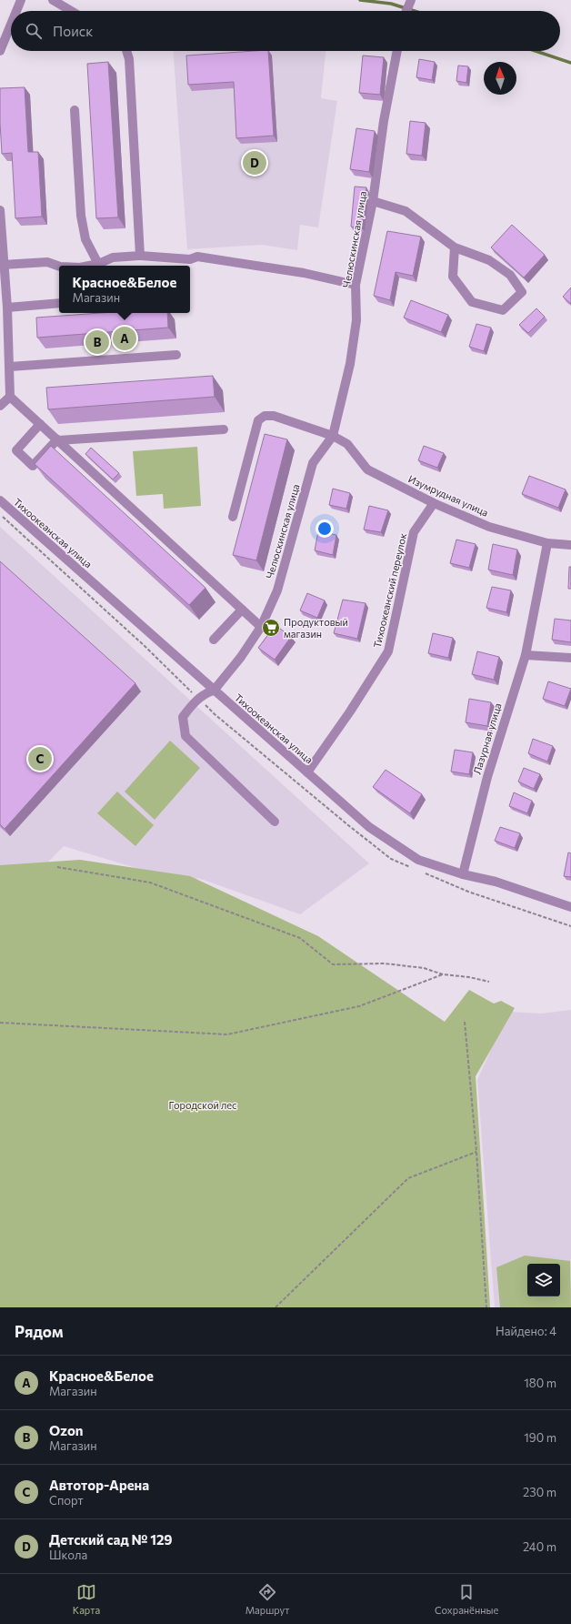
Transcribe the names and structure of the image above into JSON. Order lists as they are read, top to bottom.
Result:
{
  "streets": {
    "street": [
      "Челюскинская улица",
      "Изумрудная улица",
      "Тихоокеанская улица",
      "Тихоокеанский переулок",
      "Лазурная улица"
    ]
  },
  "crossings": [
    ["Челюскинская улица", "Изумрудная улица"],
    ["Челюскинская улица", "Тихоокеанская улица"],
    ["Изумрудная улица", "Тихоокеанский переулок"],
    ["Изумрудная улица", "Лазурная улица"],
    ["Тихоокеанская улица", "Тихоокеанский переулок"],
    ["Тихоокеанская улица", "Лазурная улица"]
  ],
  "parks": ["Городской лес"],
  "places": {
    "supermarket": ["Продуктовый магазин"]
  },
  "north": "top",
  "page": {
    "search": "Поиск",
    "pins": [
      "D",
      "A",
      "B",
      "C"
    ],
    "popup": ["Красное&Белое", "Магазин"],
    "heading": ["Рядом", "Найдено: 4"],
    "list": [
      {
        "mark": "A",
        "name": "Красное&Белое",
        "note": "Магазин",
        "value": "180 m"
      },
      {
        "mark": "B",
        "name": "Ozon",
        "note": "Магазин",
        "value": "190 m"
      },
      {
        "mark": "C",
        "name": "Автотор-Арена",
        "note": "Спорт",
        "value": "230 m"
      },
      {
        "mark": "D",
        "name": "Детский сад № 129",
        "note": "Школа",
        "value": "240 m"
      }
    ],
    "nav": ["Карта", "Маршрут", "Сохранённые"]
  }
}
